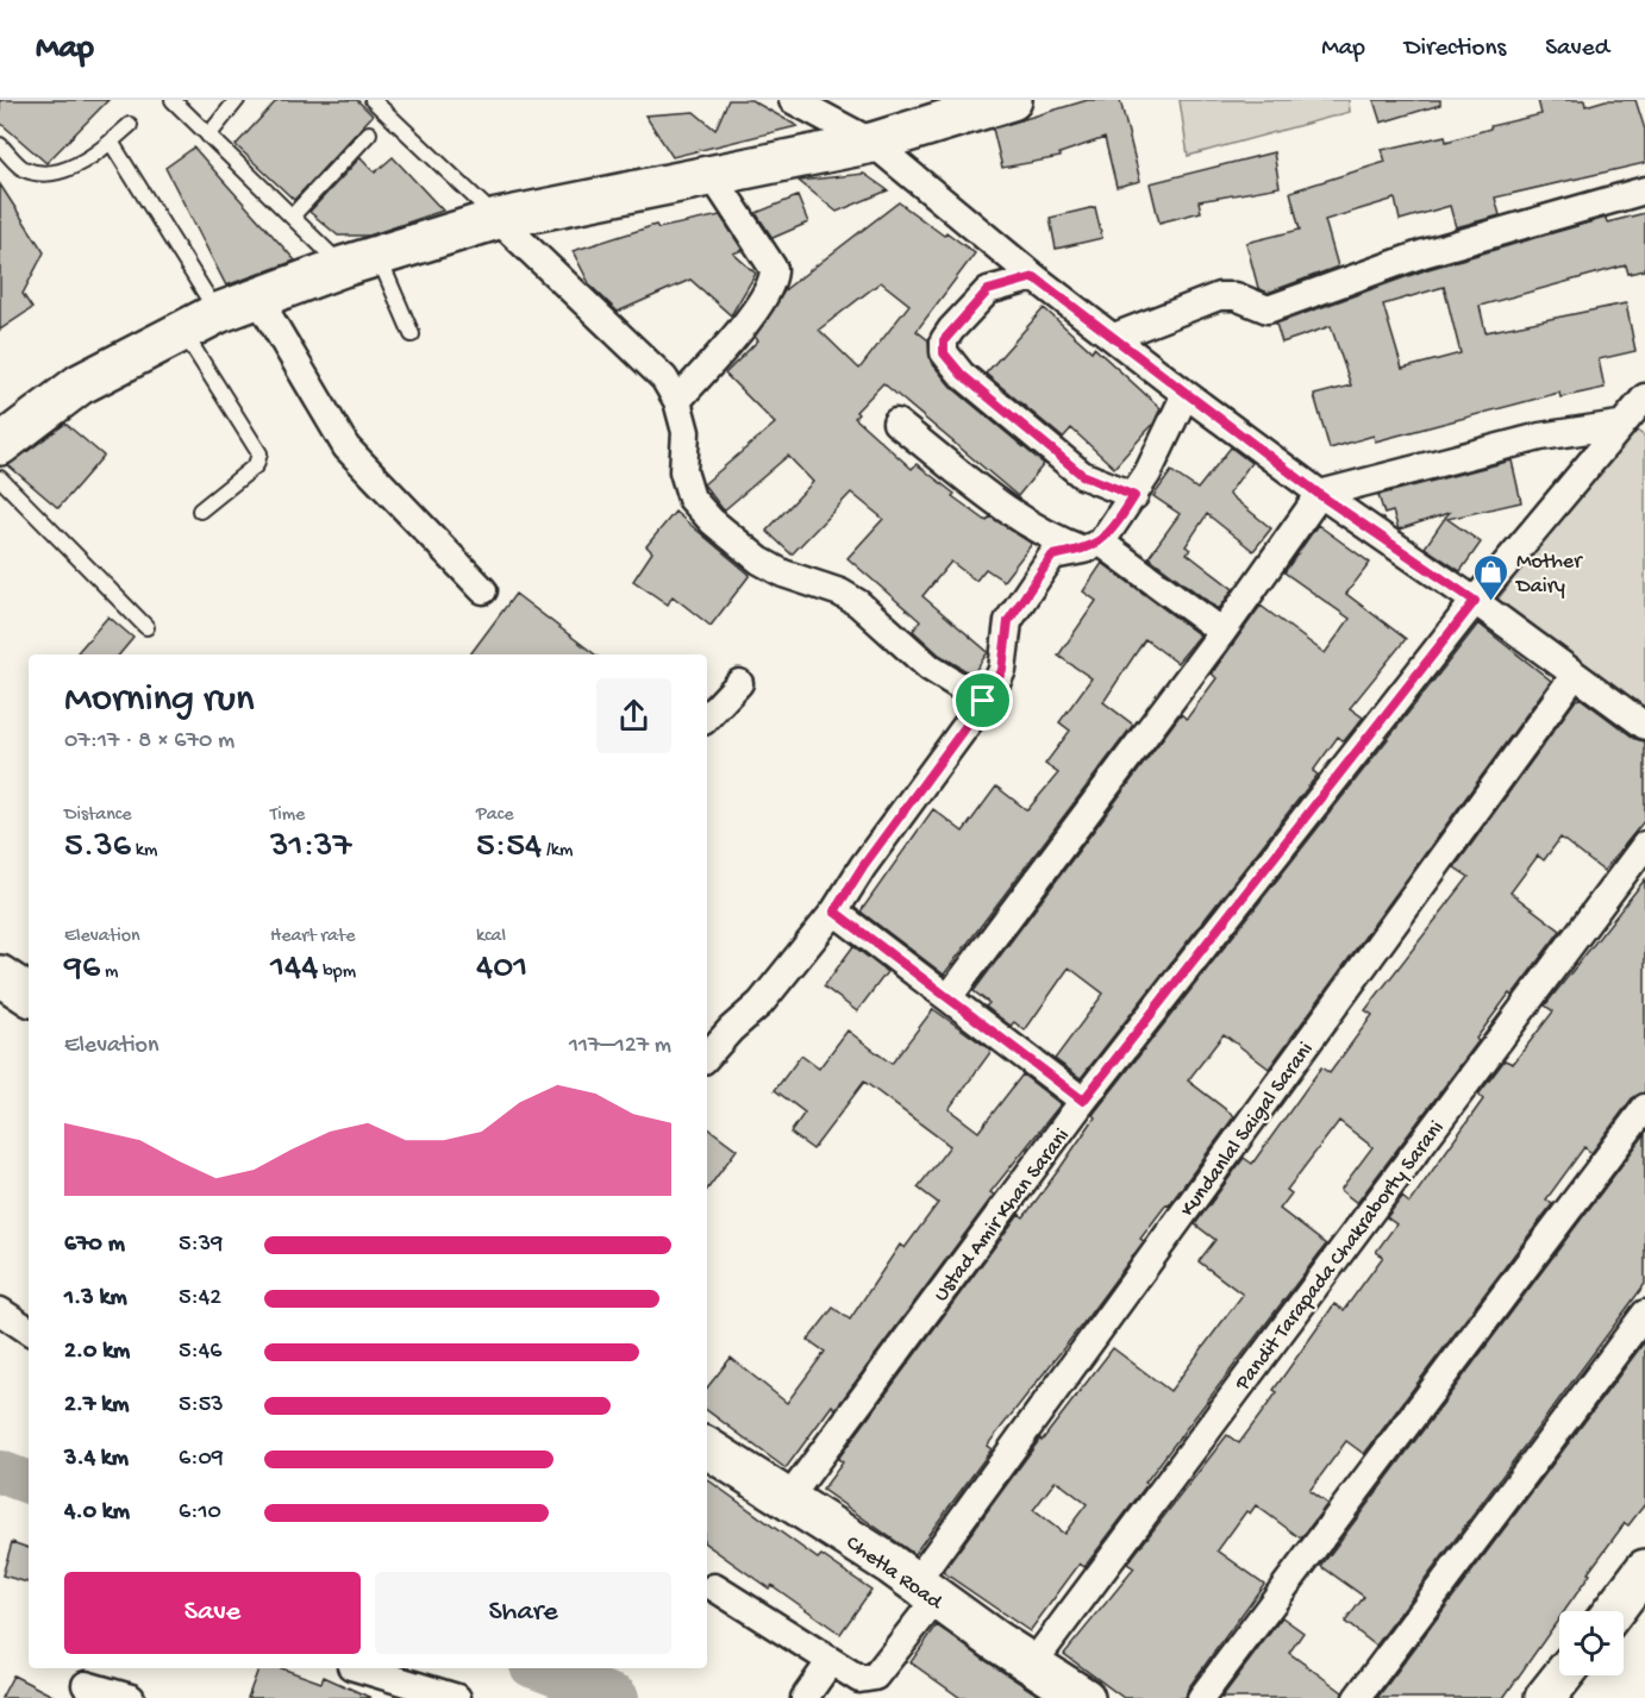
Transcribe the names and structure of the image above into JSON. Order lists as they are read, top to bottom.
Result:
{
  "streets": {
    "main road": ["Chetla Road"],
    "street": ["Kundanlal Saigal Sarani", "Ustad Amir Khan Sarani", "Pandit Tarapada Chakraborty Sarani"]
  },
  "crossings": [
    ["Kundanlal Saigal Sarani", "Chetla Road"],
    ["Ustad Amir Khan Sarani", "Chetla Road"],
    ["Pandit Tarapada Chakraborty Sarani", "Chetla Road"]
  ],
  "places": {
    "shop": ["Mother Dairy"]
  },
  "page": {
    "header": "Map",
    "nav": ["Map", "Directions", "Saved"],
    "heading": ["Morning run", "07:17 · 8 × 670 m"],
    "stats": [
      ["Distance", "5.36 km"],
      ["Time", "31:37"],
      ["Pace", "5:54 /km"],
      ["Elevation", "96 m"],
      ["Heart rate", "144 bpm"],
      ["kcal", "401"]
    ],
    "chart": ["Elevation", "117–127 m"],
    "list": [
      {
        "name": "670 m",
        "note": "5:39"
      },
      {
        "name": "1.3 km",
        "note": "5:42"
      },
      {
        "name": "2.0 km",
        "note": "5:46"
      },
      {
        "name": "2.7 km",
        "note": "5:53"
      },
      {
        "name": "3.4 km",
        "note": "6:09"
      },
      {
        "name": "4.0 km",
        "note": "6:10"
      }
    ],
    "buttons": ["Save", "Share"]
  }
}
